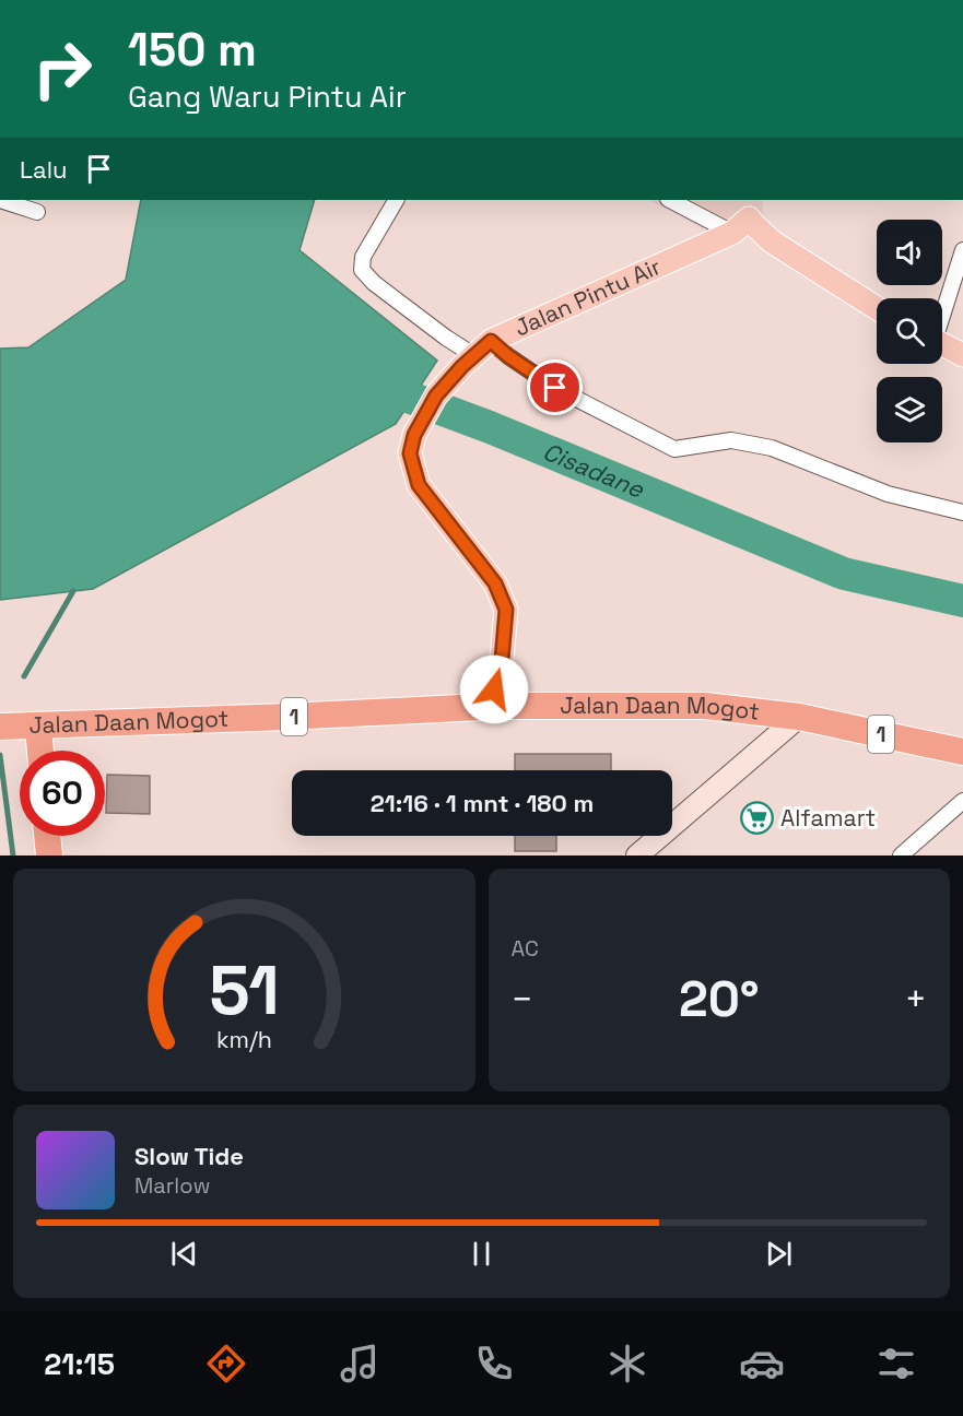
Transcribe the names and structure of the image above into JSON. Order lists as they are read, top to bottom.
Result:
{
  "streets": {
    "highway": ["Jalan Daan Mogot", "1"],
    "main road": ["Jalan Pintu Air"]
  },
  "crossings": [
    ["Jalan Pintu Air", "Jalan Daan Mogot"]
  ],
  "water": ["Cisadane"],
  "places": {
    "supermarket": ["Alfamart"]
  },
  "page": {
    "turn": ["150 m", "Gang Waru Pintu Air"],
    "then": "Lalu",
    "limit": "60",
    "trip": "21:16 · 1 mnt · 180 m",
    "tile": "AC",
    "heat": ["−", "20°", "+"],
    "song": ["Slow Tide", "Marlow"],
    "tabs": "21:15",
    "gauge": ["51", "km/h"]
  }
}
